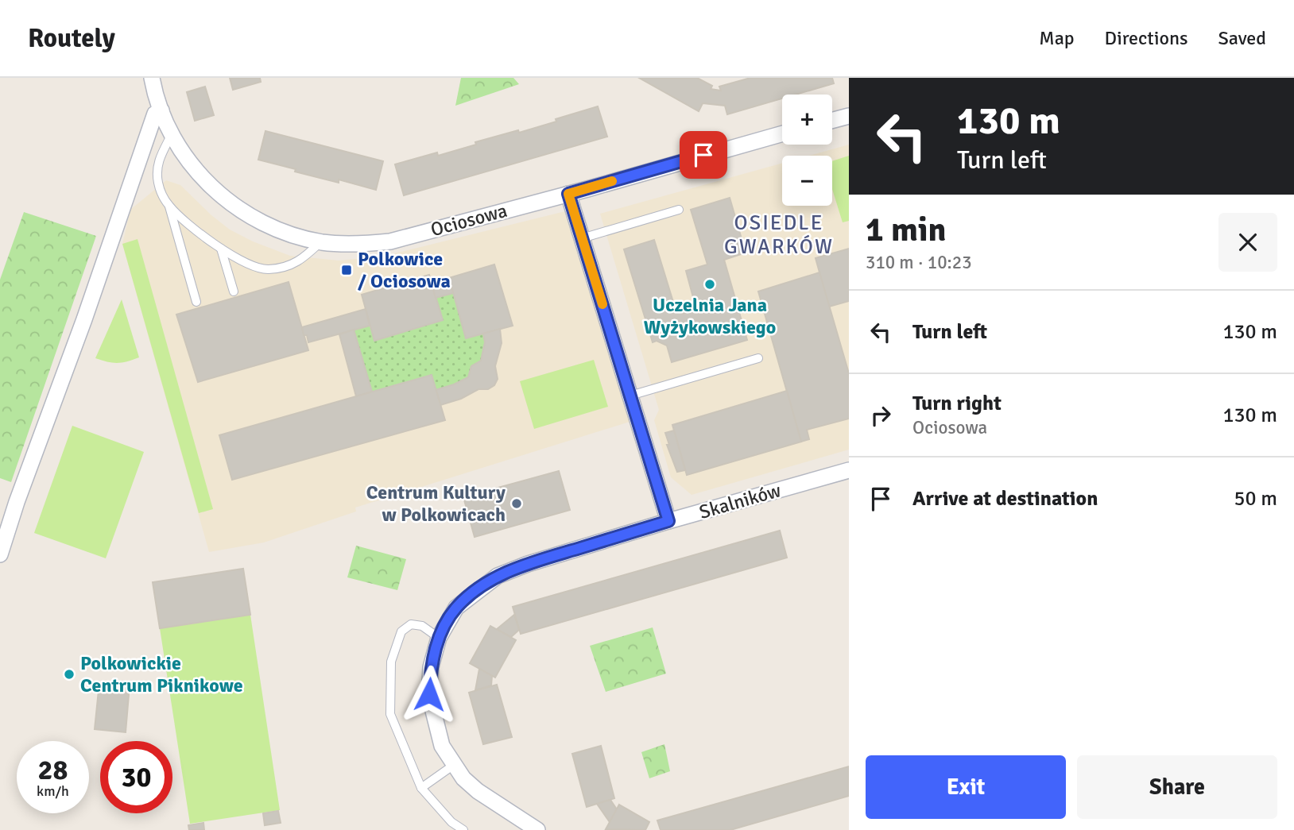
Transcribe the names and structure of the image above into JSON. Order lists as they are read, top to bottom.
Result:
{
  "streets": {
    "street": ["Ociosowa", "Skalników"]
  },
  "districts": ["OSIEDLE GWARKÓW"],
  "places": {
    "transit": ["Polkowice / Ociosowa"],
    "other": ["Uczelnia Jana Wyżykowskiego", "Centrum Kultury w Polkowicach", "Polkowickie Centrum Piknikowe"]
  },
  "page": {
    "header": "Routely",
    "nav": ["Map", "Directions", "Saved"],
    "turn": ["130 m", "Turn left"],
    "map_buttons": ["+", "−"],
    "heading": ["1 min", "310 m · 10:23"],
    "list": [
      {
        "name": "Turn left",
        "value": "130 m"
      },
      {
        "name": "Turn right",
        "note": "Ociosowa",
        "value": "130 m"
      },
      {
        "name": "Arrive at destination",
        "value": "50 m"
      }
    ],
    "speed": "28 km/h",
    "limit": "30",
    "buttons": ["Exit", "Share"]
  }
}
